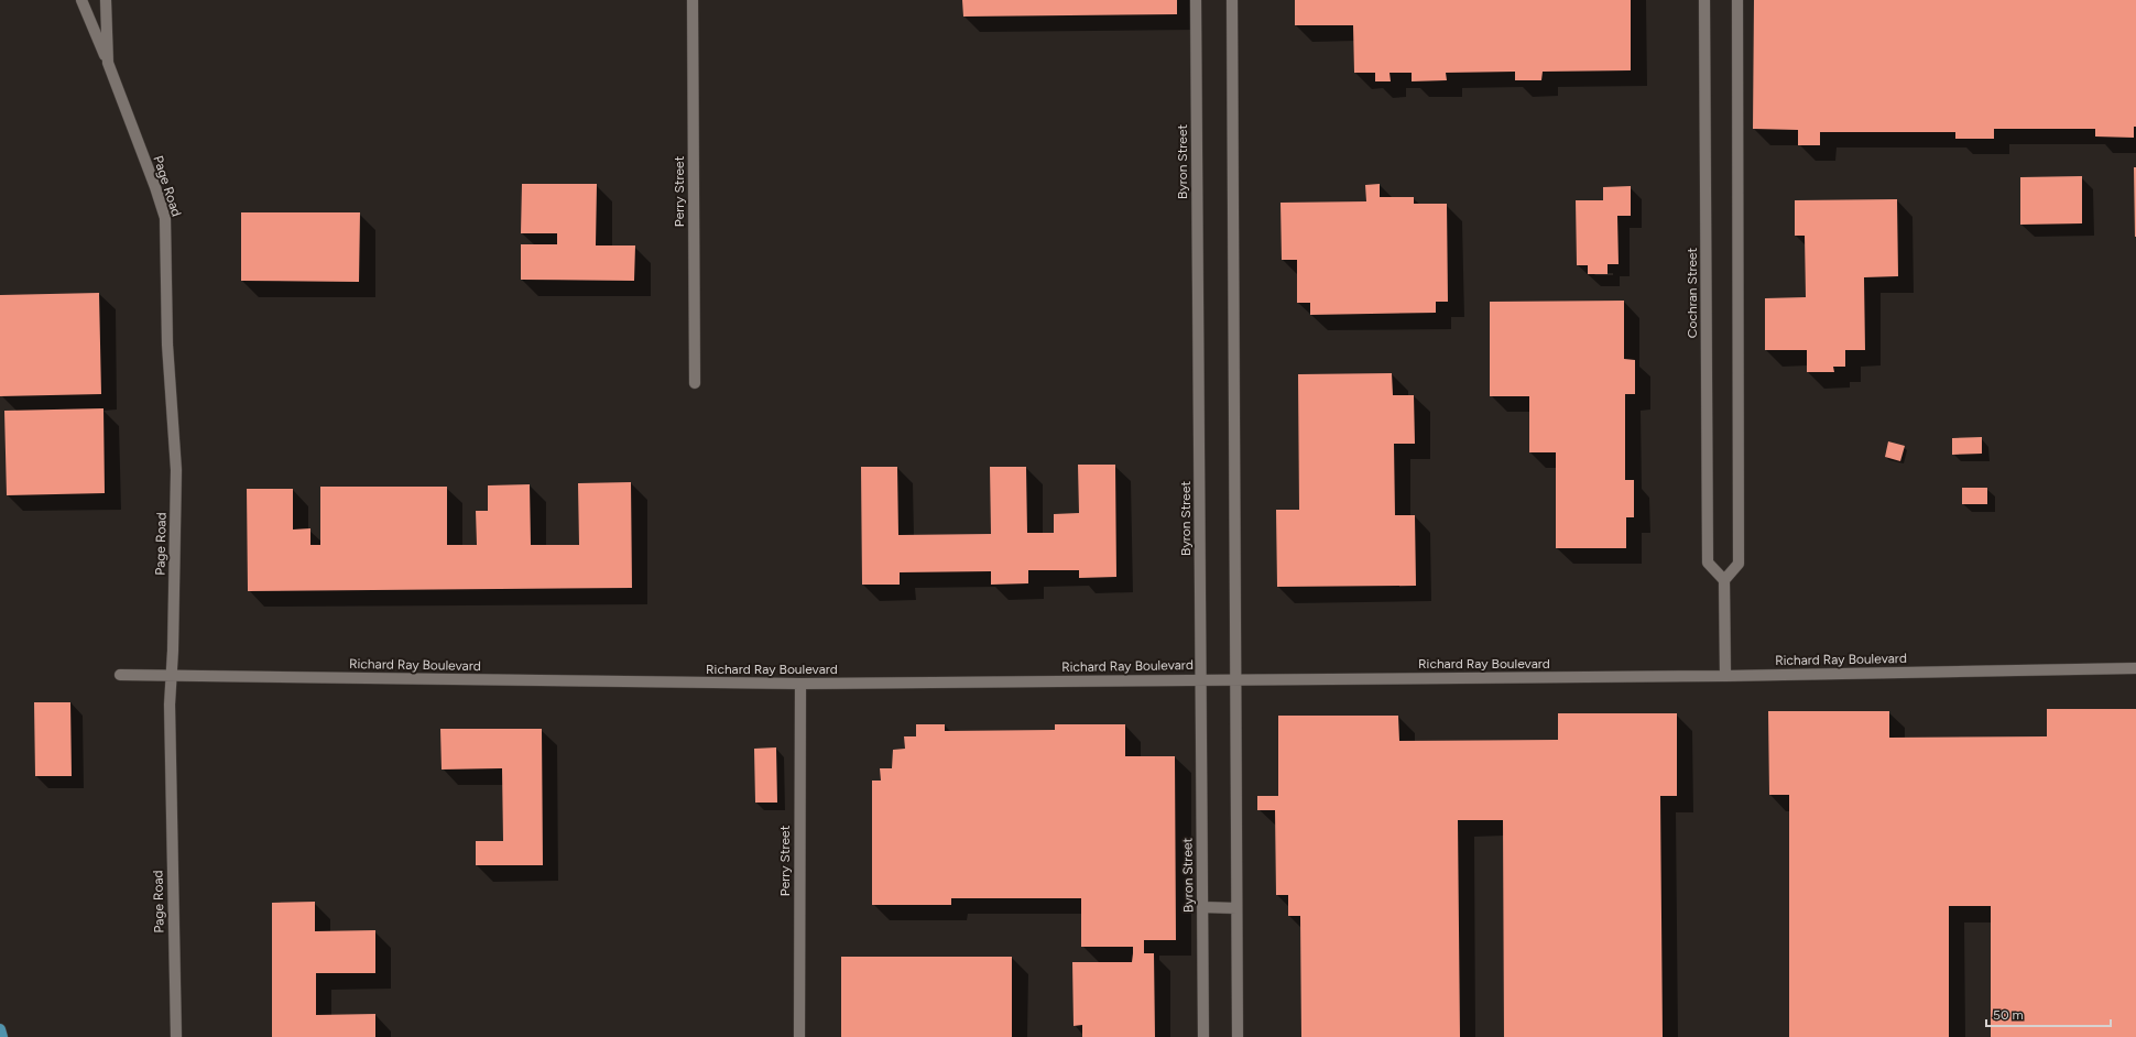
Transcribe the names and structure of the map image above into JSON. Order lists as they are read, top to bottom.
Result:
{
  "streets": {
    "street": [
      "Byron Street",
      "Page Road",
      "Perry Street",
      "Cochran Street",
      "Richard Ray Boulevard"
    ]
  },
  "crossings": [
    ["Byron Street", "Richard Ray Boulevard"],
    ["Page Road", "Richard Ray Boulevard"],
    ["Perry Street", "Richard Ray Boulevard"]
  ],
  "scale_bar": "50 m"
}
